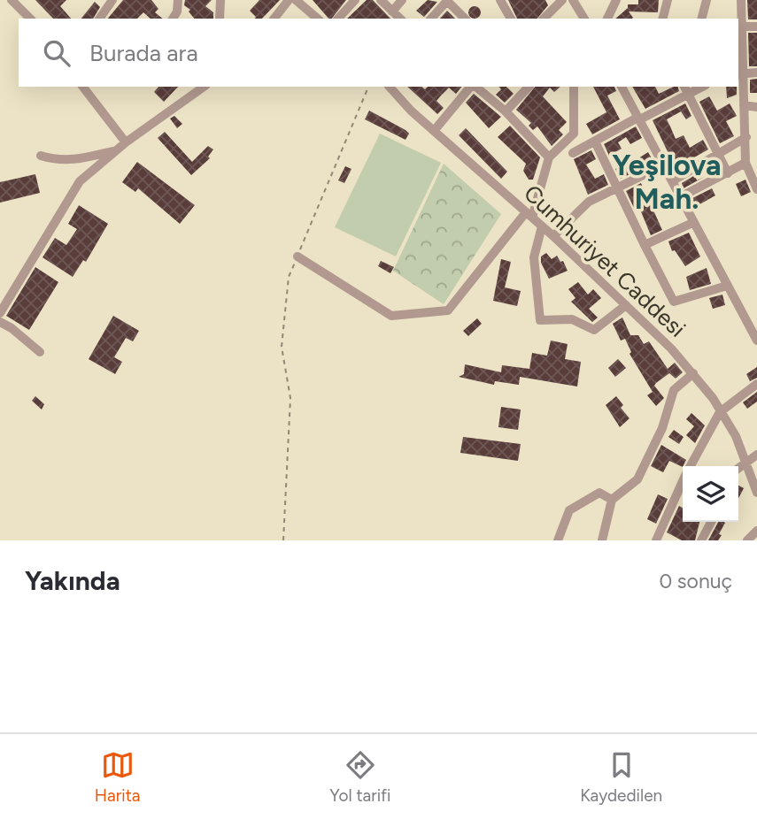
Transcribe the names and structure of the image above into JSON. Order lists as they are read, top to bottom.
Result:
{
  "streets": {
    "street": ["Cumhuriyet Caddesi"]
  },
  "districts": ["Yeşilova Mah."],
  "page": {
    "search": "Burada ara",
    "heading": ["Yakında", "0 sonuç"],
    "nav": ["Harita", "Yol tarifi", "Kaydedilen"]
  }
}
